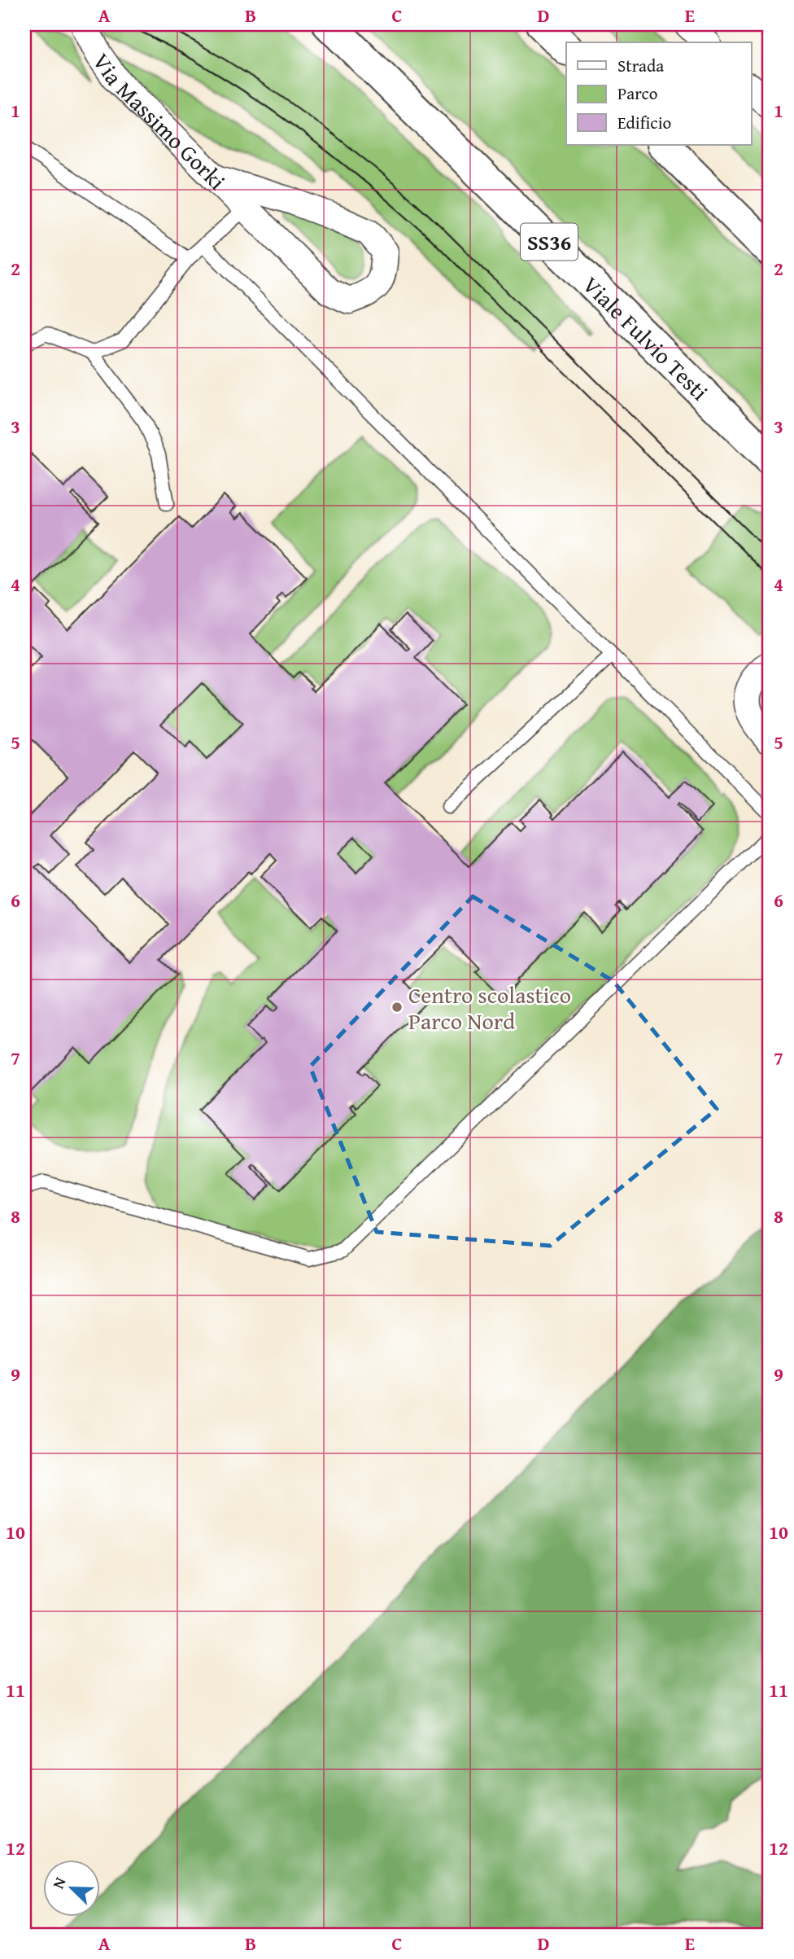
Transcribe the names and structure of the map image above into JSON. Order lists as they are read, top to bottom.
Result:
{
  "streets": {
    "main road": ["SS36", "Viale Fulvio Testi"],
    "street": ["Via Massimo Gorki"]
  },
  "places": ["Centro scolastico Parco Nord"],
  "legend": ["Strada", "Parco", "Edificio"],
  "north": "top left",
  "grid": {
    "columns": [
      "A",
      "B",
      "C",
      "D",
      "E"
    ],
    "rows": [
      "1",
      "2",
      "3",
      "4",
      "5",
      "6",
      "7",
      "8",
      "9",
      "10",
      "11",
      "12"
    ]
  }
}
